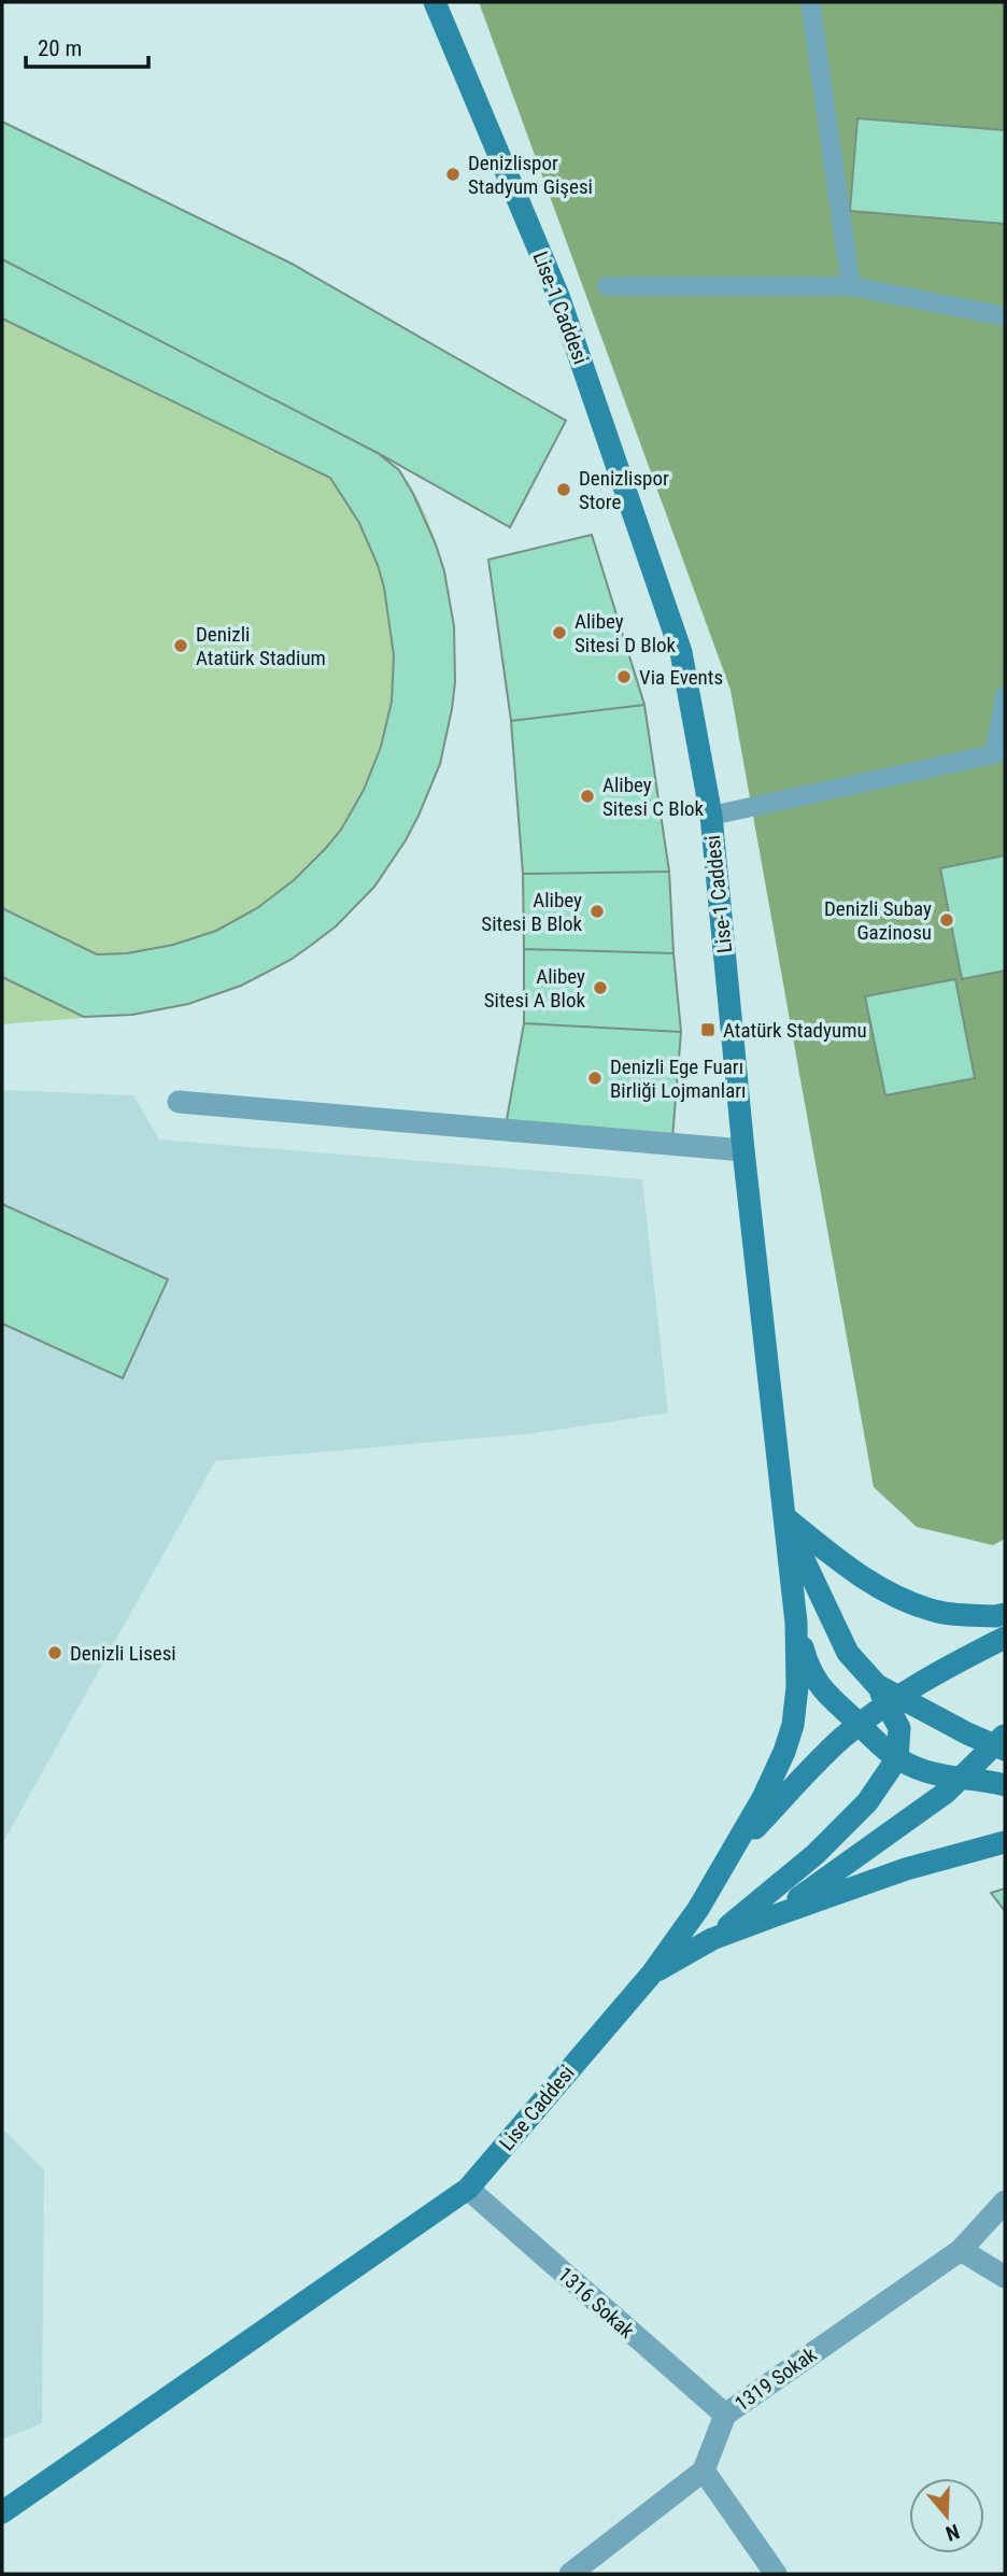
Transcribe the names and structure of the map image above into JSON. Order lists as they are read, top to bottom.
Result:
{
  "streets": {
    "main road": ["Lise-1 Caddesi", "Lise Caddesi"],
    "street": ["1316 Sokak", "1319 Sokak"]
  },
  "crossings": [
    ["Lise-1 Caddesi", "Lise Caddesi"],
    ["Lise Caddesi", "1316 Sokak"],
    ["1316 Sokak", "1319 Sokak"]
  ],
  "places": {
    "other": [
      "Denizlispor Stadyum Gişesi",
      "Denizlispor Store",
      "Alibey Sitesi D Blok",
      "Denizli Atatürk Stadium",
      "Via Events",
      "Alibey Sitesi C Blok",
      "Alibey Sitesi B Blok",
      "Denizli Subay Gazinosu",
      "Alibey Sitesi A Blok",
      "Denizli Ege Fuarı Birliği Lojmanları",
      "Denizli Lisesi"
    ],
    "transit": ["Atatürk Stadyumu"]
  },
  "scale_bar": "20 m",
  "north": "bottom"
}
